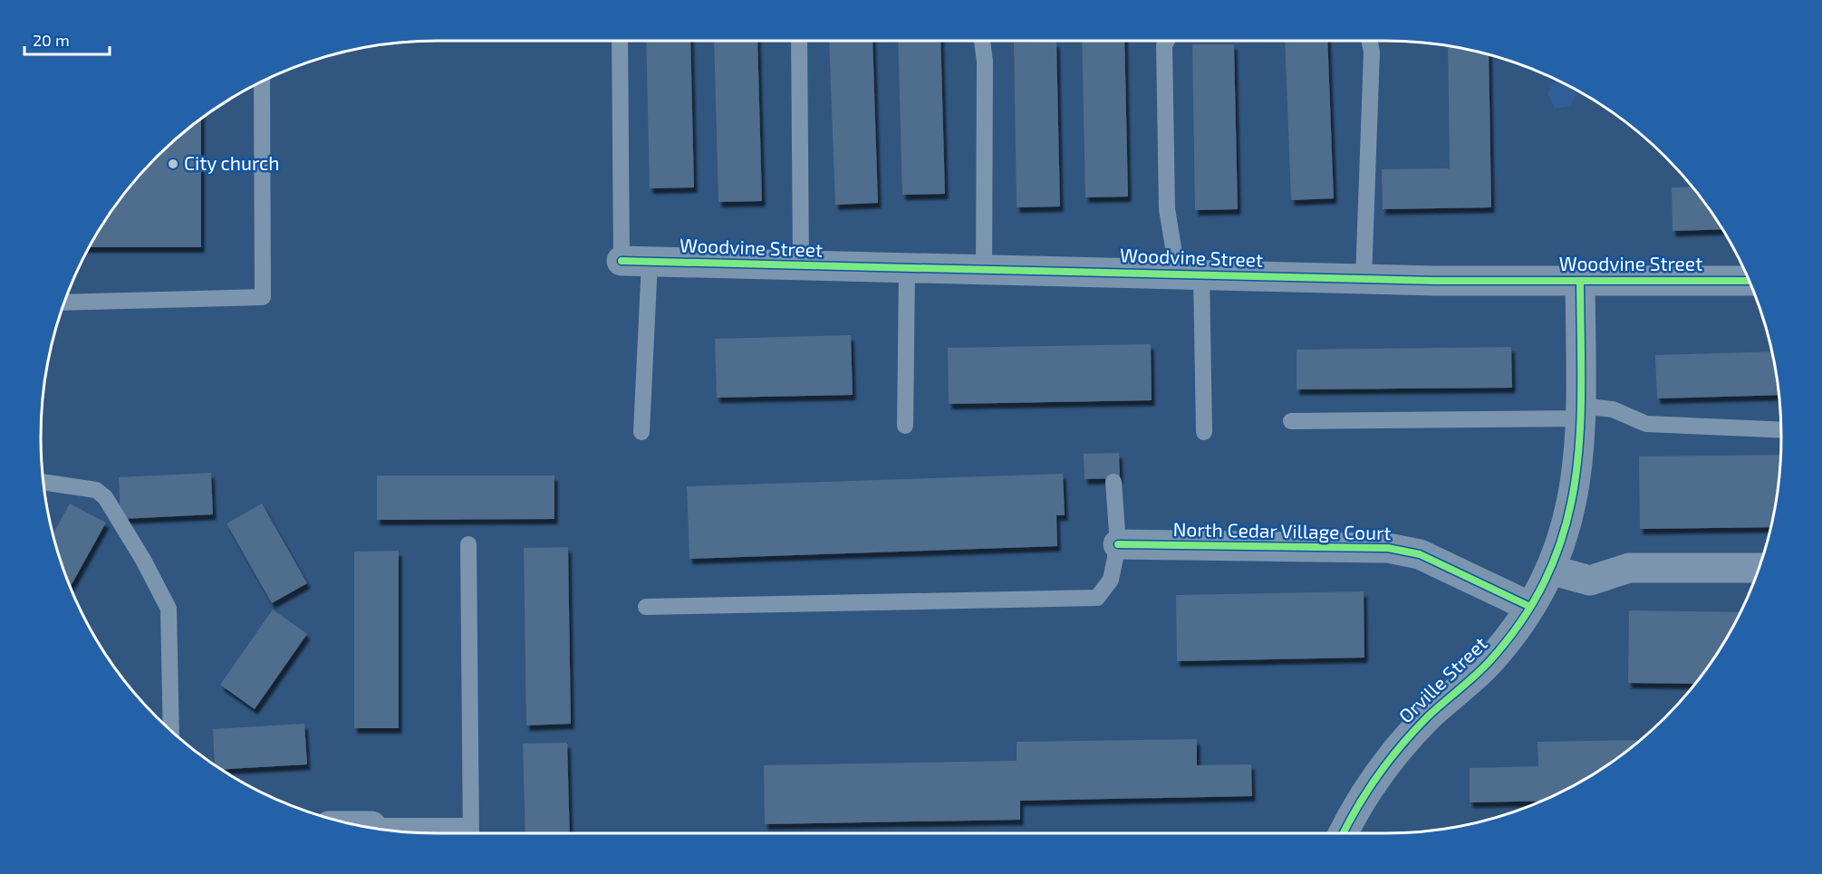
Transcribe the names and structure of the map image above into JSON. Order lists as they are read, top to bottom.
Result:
{
  "streets": {
    "street": ["Woodvine Street", "North Cedar Village Court", "Orville Street"]
  },
  "crossings": [
    ["Woodvine Street", "Orville Street"],
    ["North Cedar Village Court", "Orville Street"]
  ],
  "places": ["City church"],
  "scale_bar": "20 m"
}
